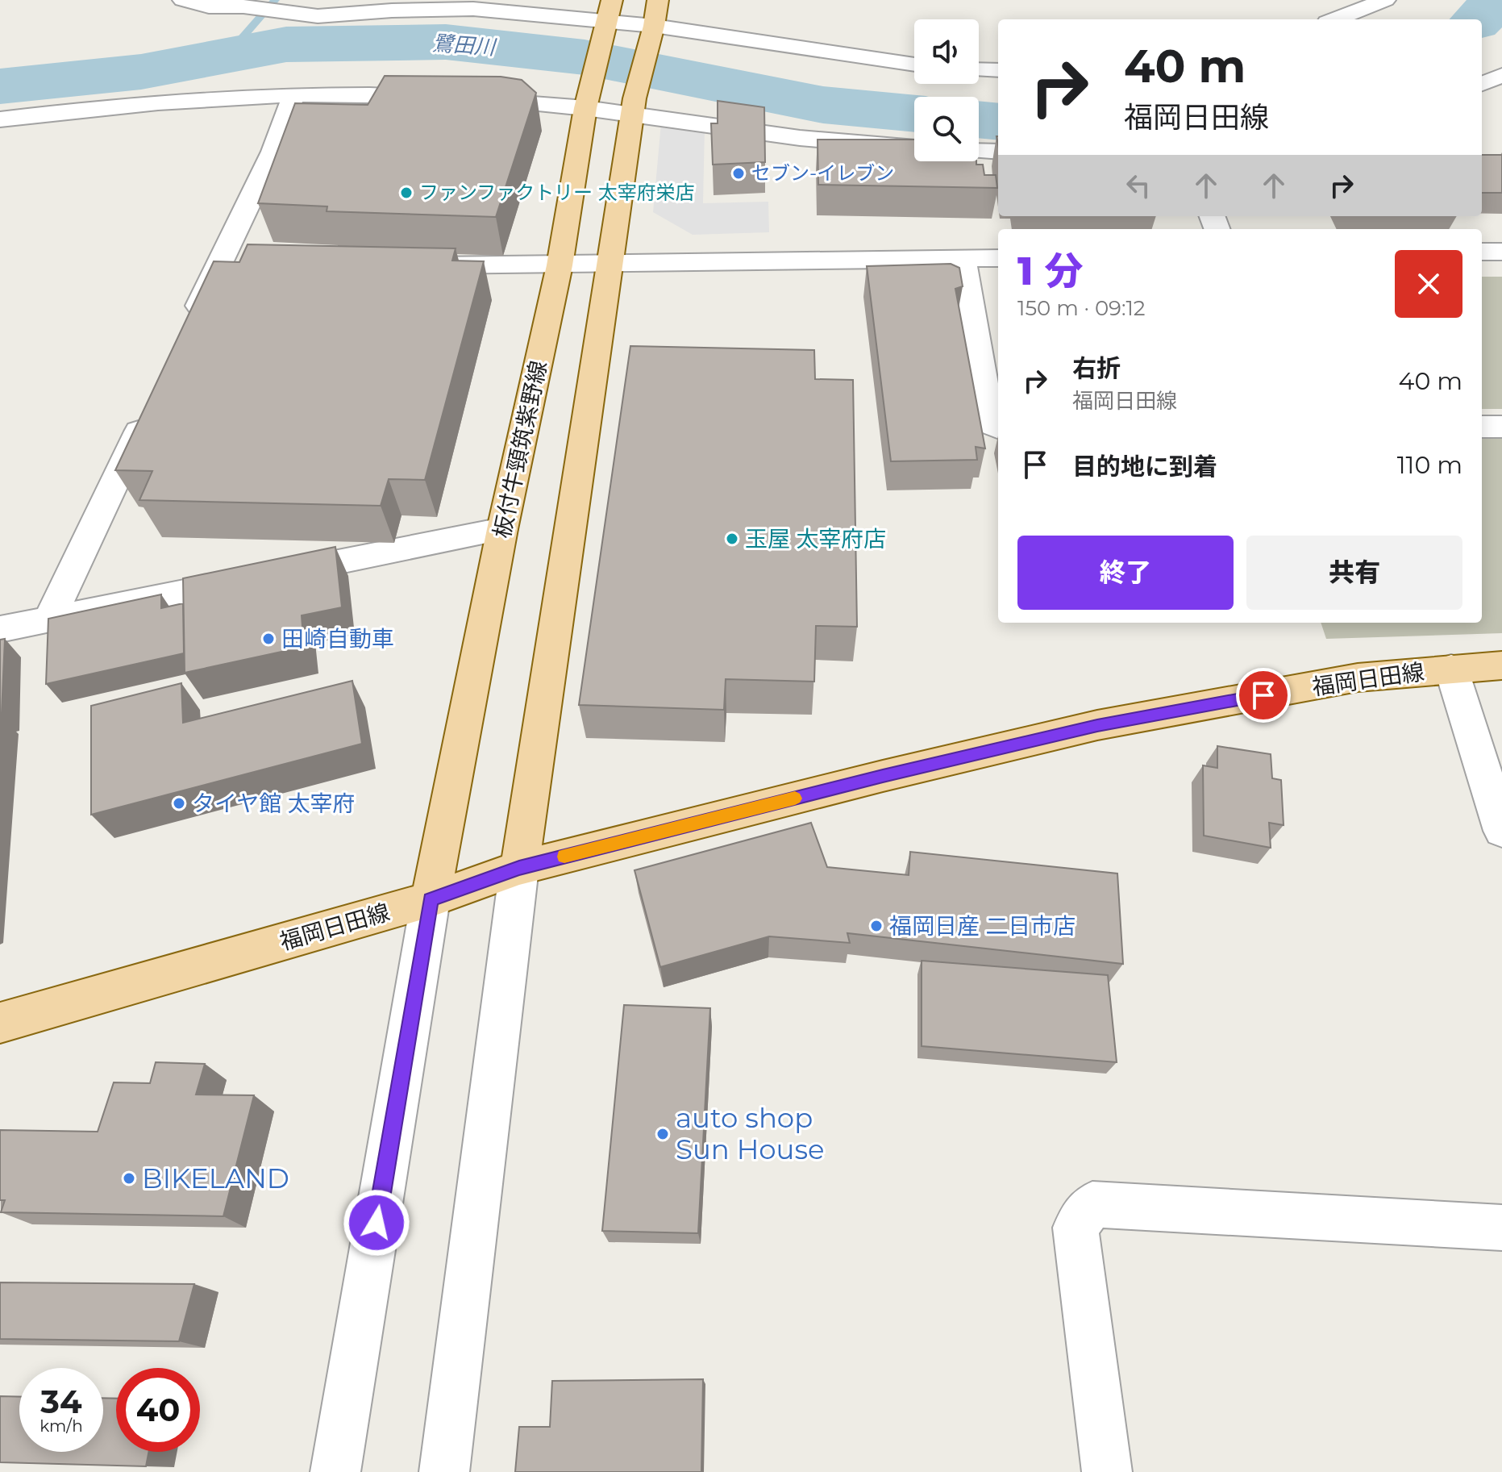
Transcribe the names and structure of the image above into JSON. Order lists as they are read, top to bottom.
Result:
{
  "streets": {
    "main road": ["板付牛頸筑紫野線", "福岡日田線"]
  },
  "crossings": [
    ["板付牛頸筑紫野線", "福岡日田線"]
  ],
  "water": ["鷺田川"],
  "places": [
    "セブン-イレブン",
    "ファンファクトリー 太宰府栄店",
    "玉屋 太宰府店",
    "田崎自動車",
    "タイヤ館 太宰府",
    "福岡日産 二日市店",
    "auto shop Sun House",
    "BIKELAND"
  ],
  "page": {
    "turn": ["40 m", "福岡日田線"],
    "heading": ["1 分", "150 m · 09:12"],
    "list": [
      {
        "name": "右折",
        "note": "福岡日田線",
        "value": "40 m"
      },
      {
        "name": "目的地に到着",
        "value": "110 m"
      }
    ],
    "buttons": ["終了", "共有"],
    "speed": "34 km/h",
    "limit": "40"
  }
}
